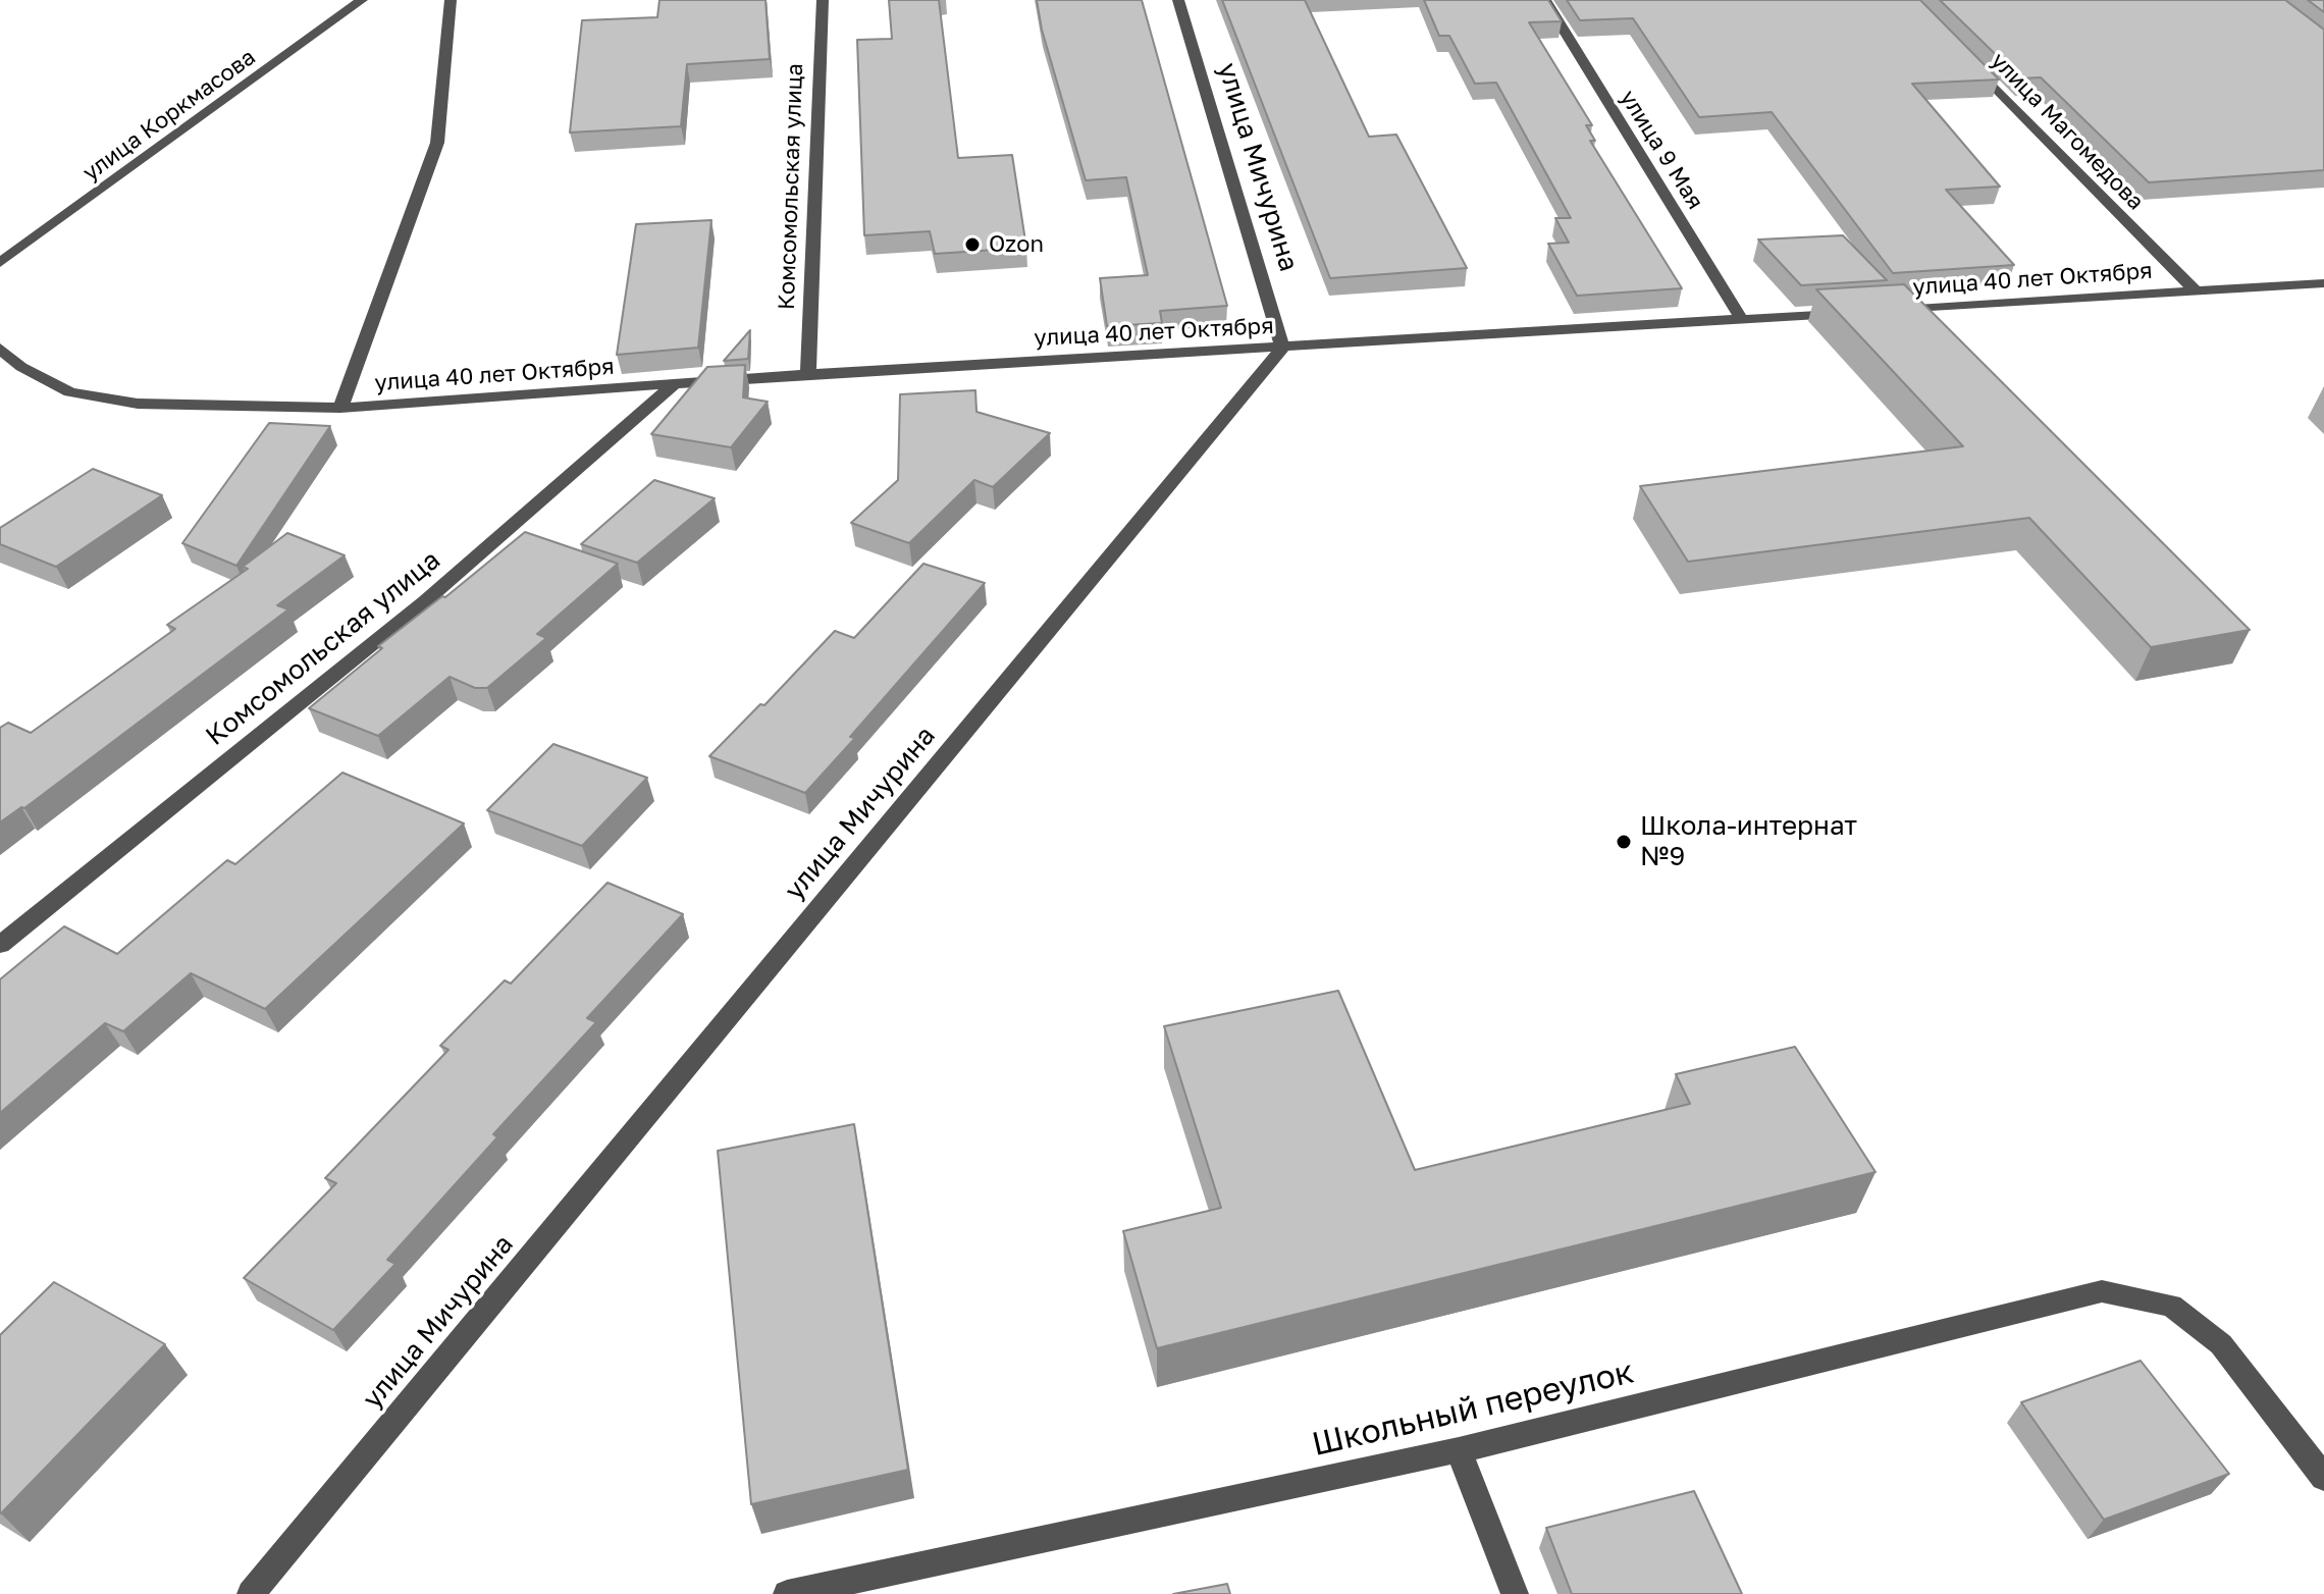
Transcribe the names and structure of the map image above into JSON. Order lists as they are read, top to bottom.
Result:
{
  "streets": {
    "street": [
      "улица Коркмасова",
      "улица Магомедова",
      "улица 9 Мая",
      "улица Мичурина",
      "Комсомольская улица",
      "улица 40 лет Октября",
      "Школьный переулок"
    ]
  },
  "crossings": [
    ["улица Магомедова", "улица 40 лет Октября"],
    ["улица 9 Мая", "улица 40 лет Октября"],
    ["улица Мичурина", "улица 40 лет Октября"],
    ["Комсомольская улица", "улица 40 лет Октября"]
  ],
  "places": ["Ozon", "Школа-интернат №9"]
}
